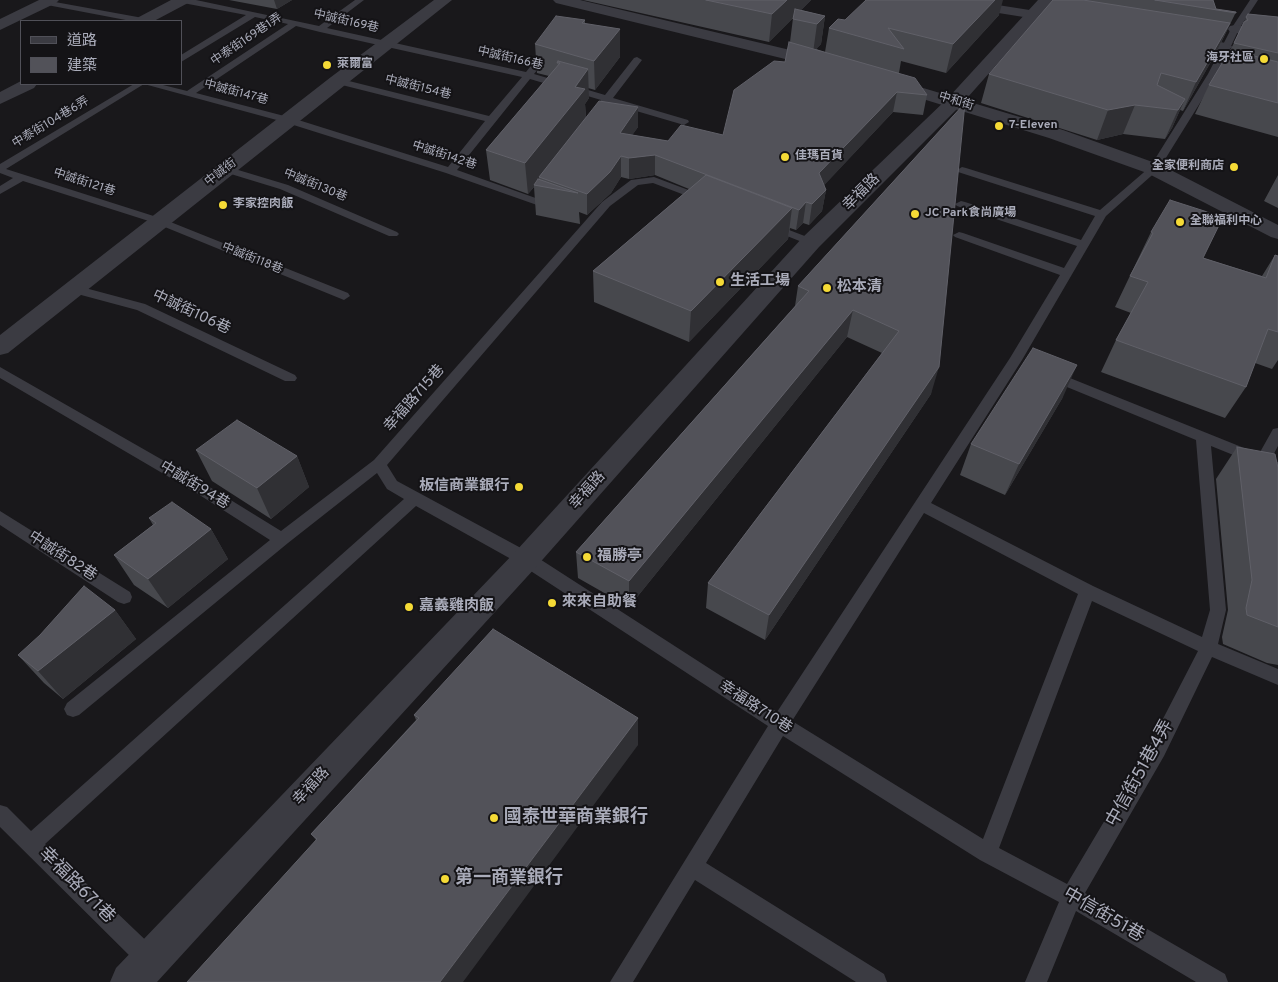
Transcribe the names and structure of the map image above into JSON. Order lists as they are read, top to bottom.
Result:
{
  "streets": {
    "street": ["中和街", "中誠街", "幸福路"],
    "lane": [
      "中誠街169巷",
      "中泰街169巷1弄",
      "中誠街166巷",
      "中誠街154巷",
      "中誠街147巷",
      "中泰街104巷6弄",
      "中誠街142巷",
      "中誠街121巷",
      "中誠街130巷",
      "中誠街118巷",
      "中誠街106巷",
      "幸福路715巷",
      "中誠街94巷",
      "中誠街82巷",
      "幸福路710巷",
      "中信街51巷4弄",
      "幸福路671巷",
      "中信街51巷"
    ]
  },
  "crossings": [
    ["中誠街169巷", "中泰街169巷1弄"],
    ["中誠街169巷", "中誠街166巷"],
    ["中誠街169巷", "中誠街"],
    ["中泰街169巷1弄", "中誠街147巷"],
    ["中誠街166巷", "中誠街"],
    ["中誠街154巷", "中誠街"],
    ["中誠街147巷", "中誠街142巷"],
    ["中誠街147巷", "中誠街"],
    ["中和街", "幸福路"],
    ["中泰街104巷6弄", "中誠街121巷"],
    ["中誠街142巷", "中誠街"],
    ["中誠街", "中誠街121巷"],
    ["中誠街", "中誠街130巷"],
    ["中誠街", "中誠街118巷"],
    ["中誠街", "中誠街106巷"],
    ["中誠街121巷", "中誠街118巷"],
    ["幸福路", "幸福路710巷"],
    ["幸福路", "幸福路671巷"],
    ["幸福路710巷", "中信街51巷"],
    ["中信街51巷4弄", "中信街51巷"]
  ],
  "places": [
    "海牙社區",
    "萊爾富",
    "7-Eleven",
    "佳瑪百貨",
    "全家便利商店",
    "李家控肉飯",
    "JC Park食尚廣場",
    "全聯福利中心",
    "生活工場",
    "松本清",
    "板信商業銀行",
    "福勝亭",
    "來來自助餐",
    "嘉義雞肉飯",
    "國泰世華商業銀行",
    "第一商業銀行"
  ],
  "legend": ["道路", "建築"]
}
